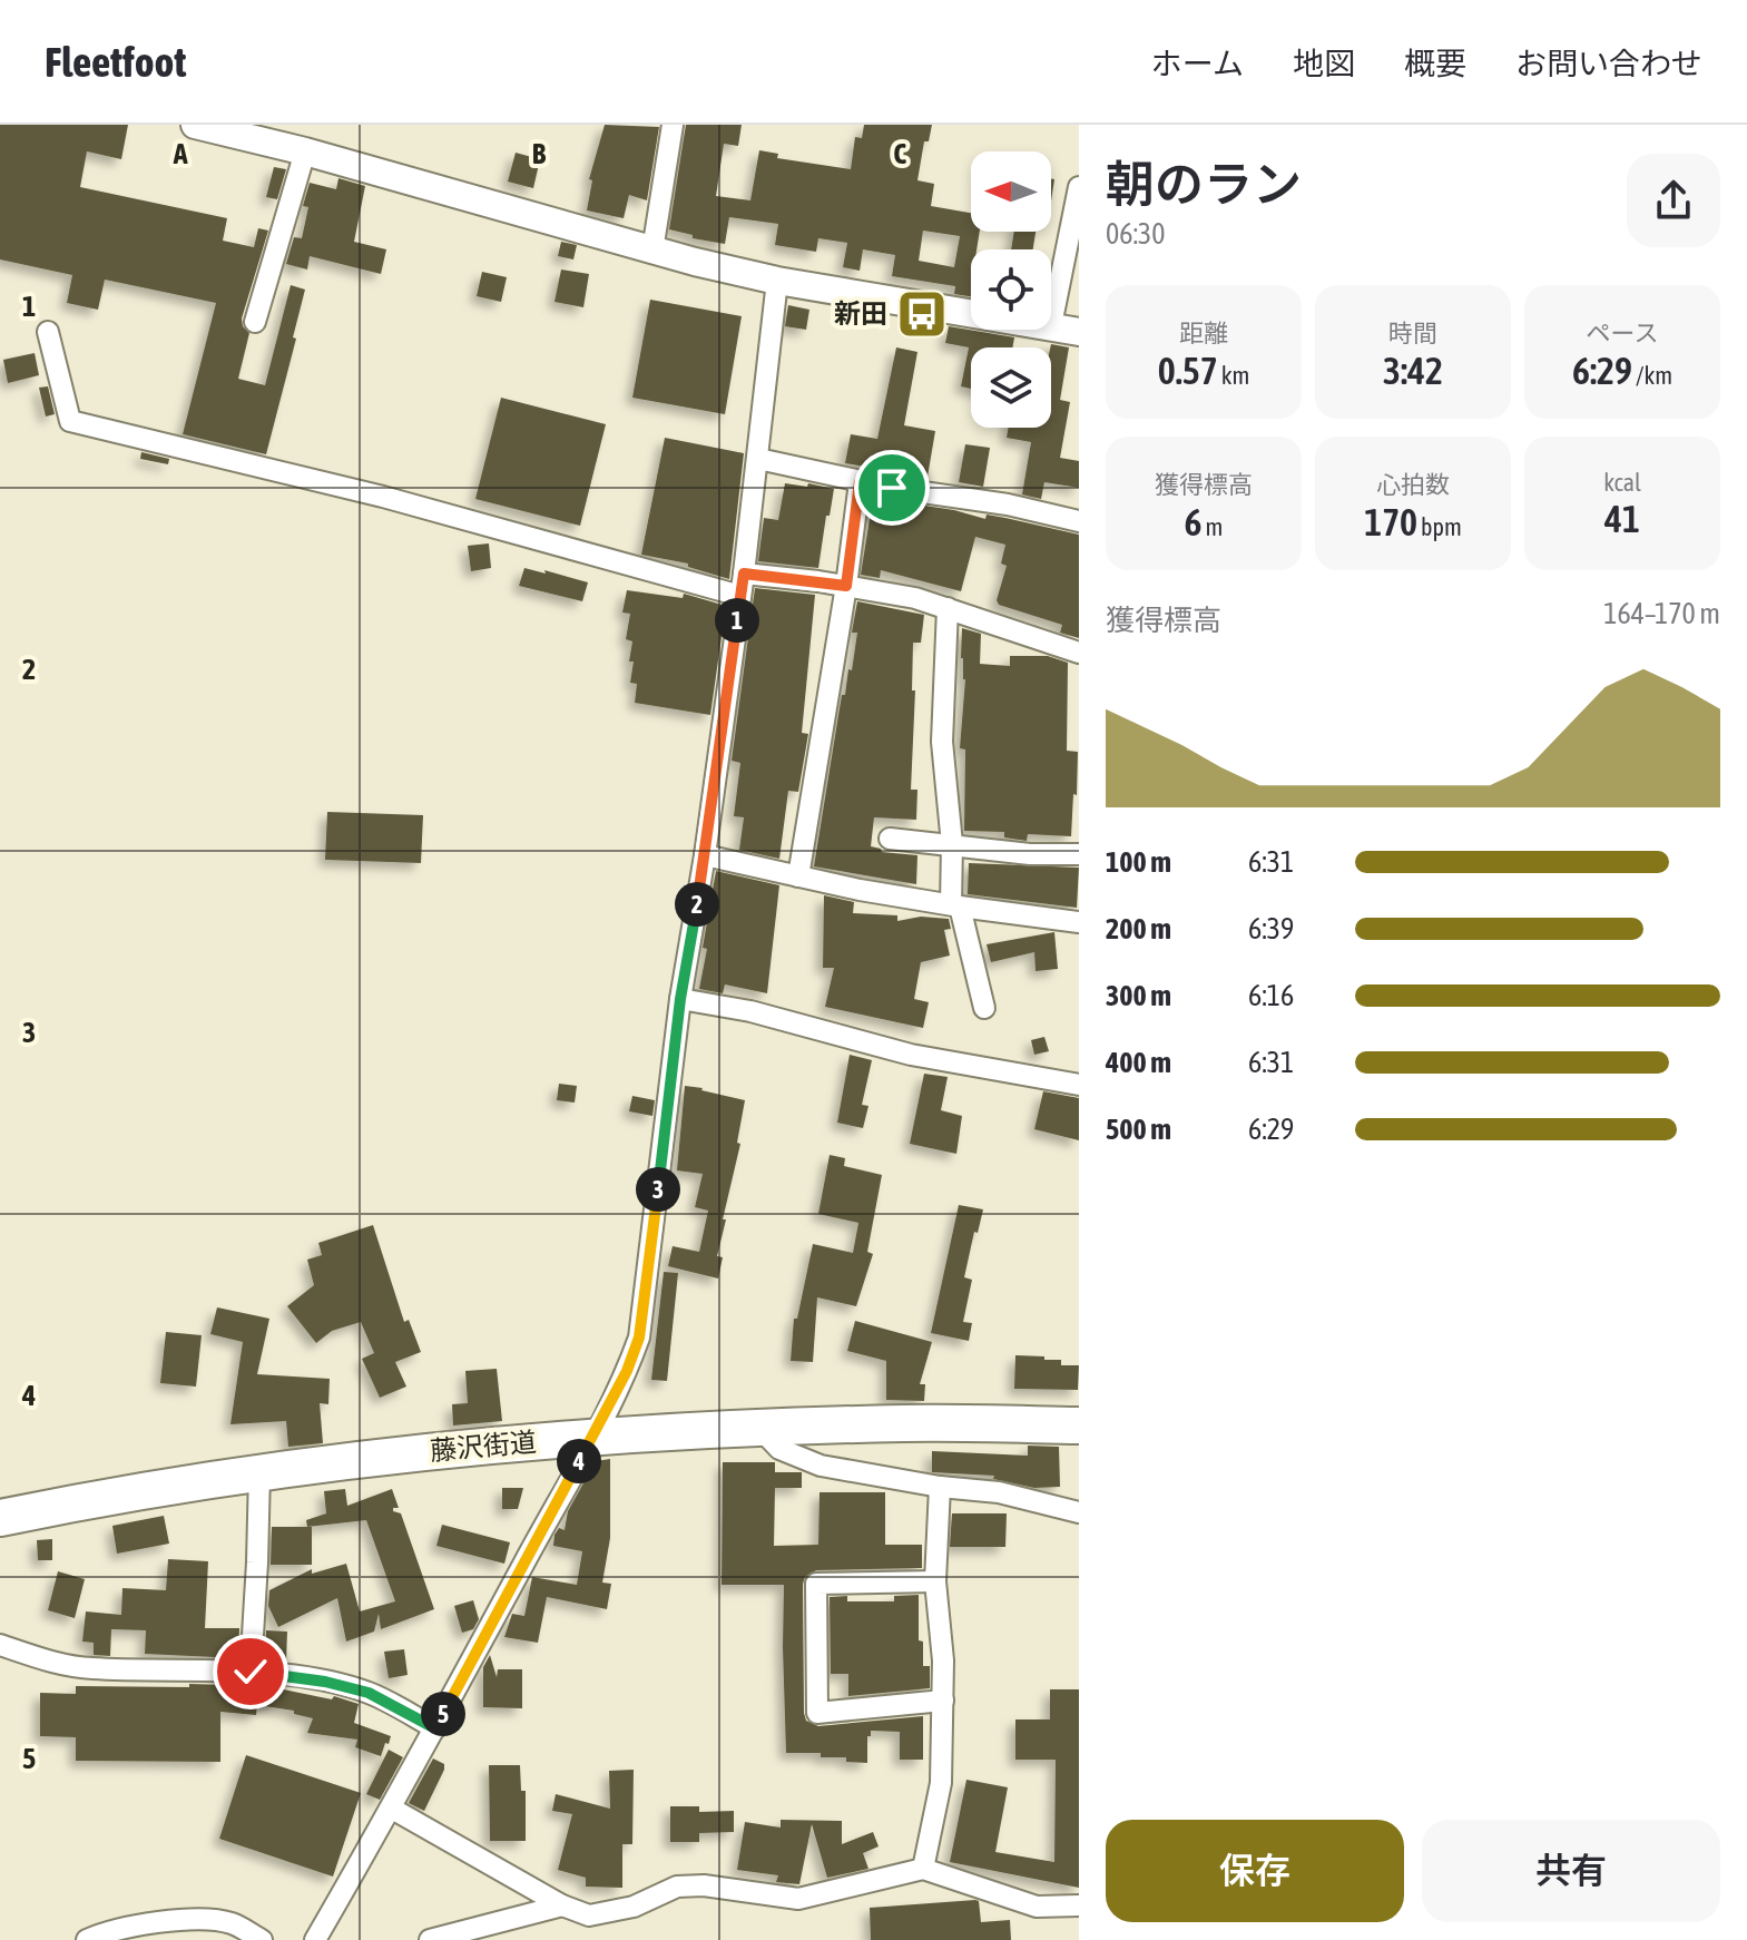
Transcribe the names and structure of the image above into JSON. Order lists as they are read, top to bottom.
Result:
{
  "streets": {
    "highway": ["藤沢街道"]
  },
  "places": {
    "bus stop": ["新田"]
  },
  "north": "left",
  "page": {
    "header": "Fleetfoot",
    "nav": [
      "ホーム",
      "地図",
      "概要",
      "お問い合わせ"
    ],
    "heading": ["朝のラン", "06:30"],
    "stats": [
      ["距離", "0.57 km"],
      ["時間", "3:42"],
      ["ペース", "6:29 /km"],
      ["獲得標高", "6 m"],
      ["心拍数", "170 bpm"],
      ["kcal", "41"]
    ],
    "chart": ["獲得標高", "164–170 m"],
    "pins": [
      "1",
      "2",
      "3",
      "4",
      "5"
    ],
    "list": [
      {
        "name": "100 m",
        "note": "6:31"
      },
      {
        "name": "200 m",
        "note": "6:39"
      },
      {
        "name": "300 m",
        "note": "6:16"
      },
      {
        "name": "400 m",
        "note": "6:31"
      },
      {
        "name": "500 m",
        "note": "6:29"
      }
    ],
    "buttons": ["保存", "共有"]
  },
  "grid": {
    "columns": ["A", "B", "C"],
    "rows": [
      "1",
      "2",
      "3",
      "4",
      "5"
    ]
  }
}
